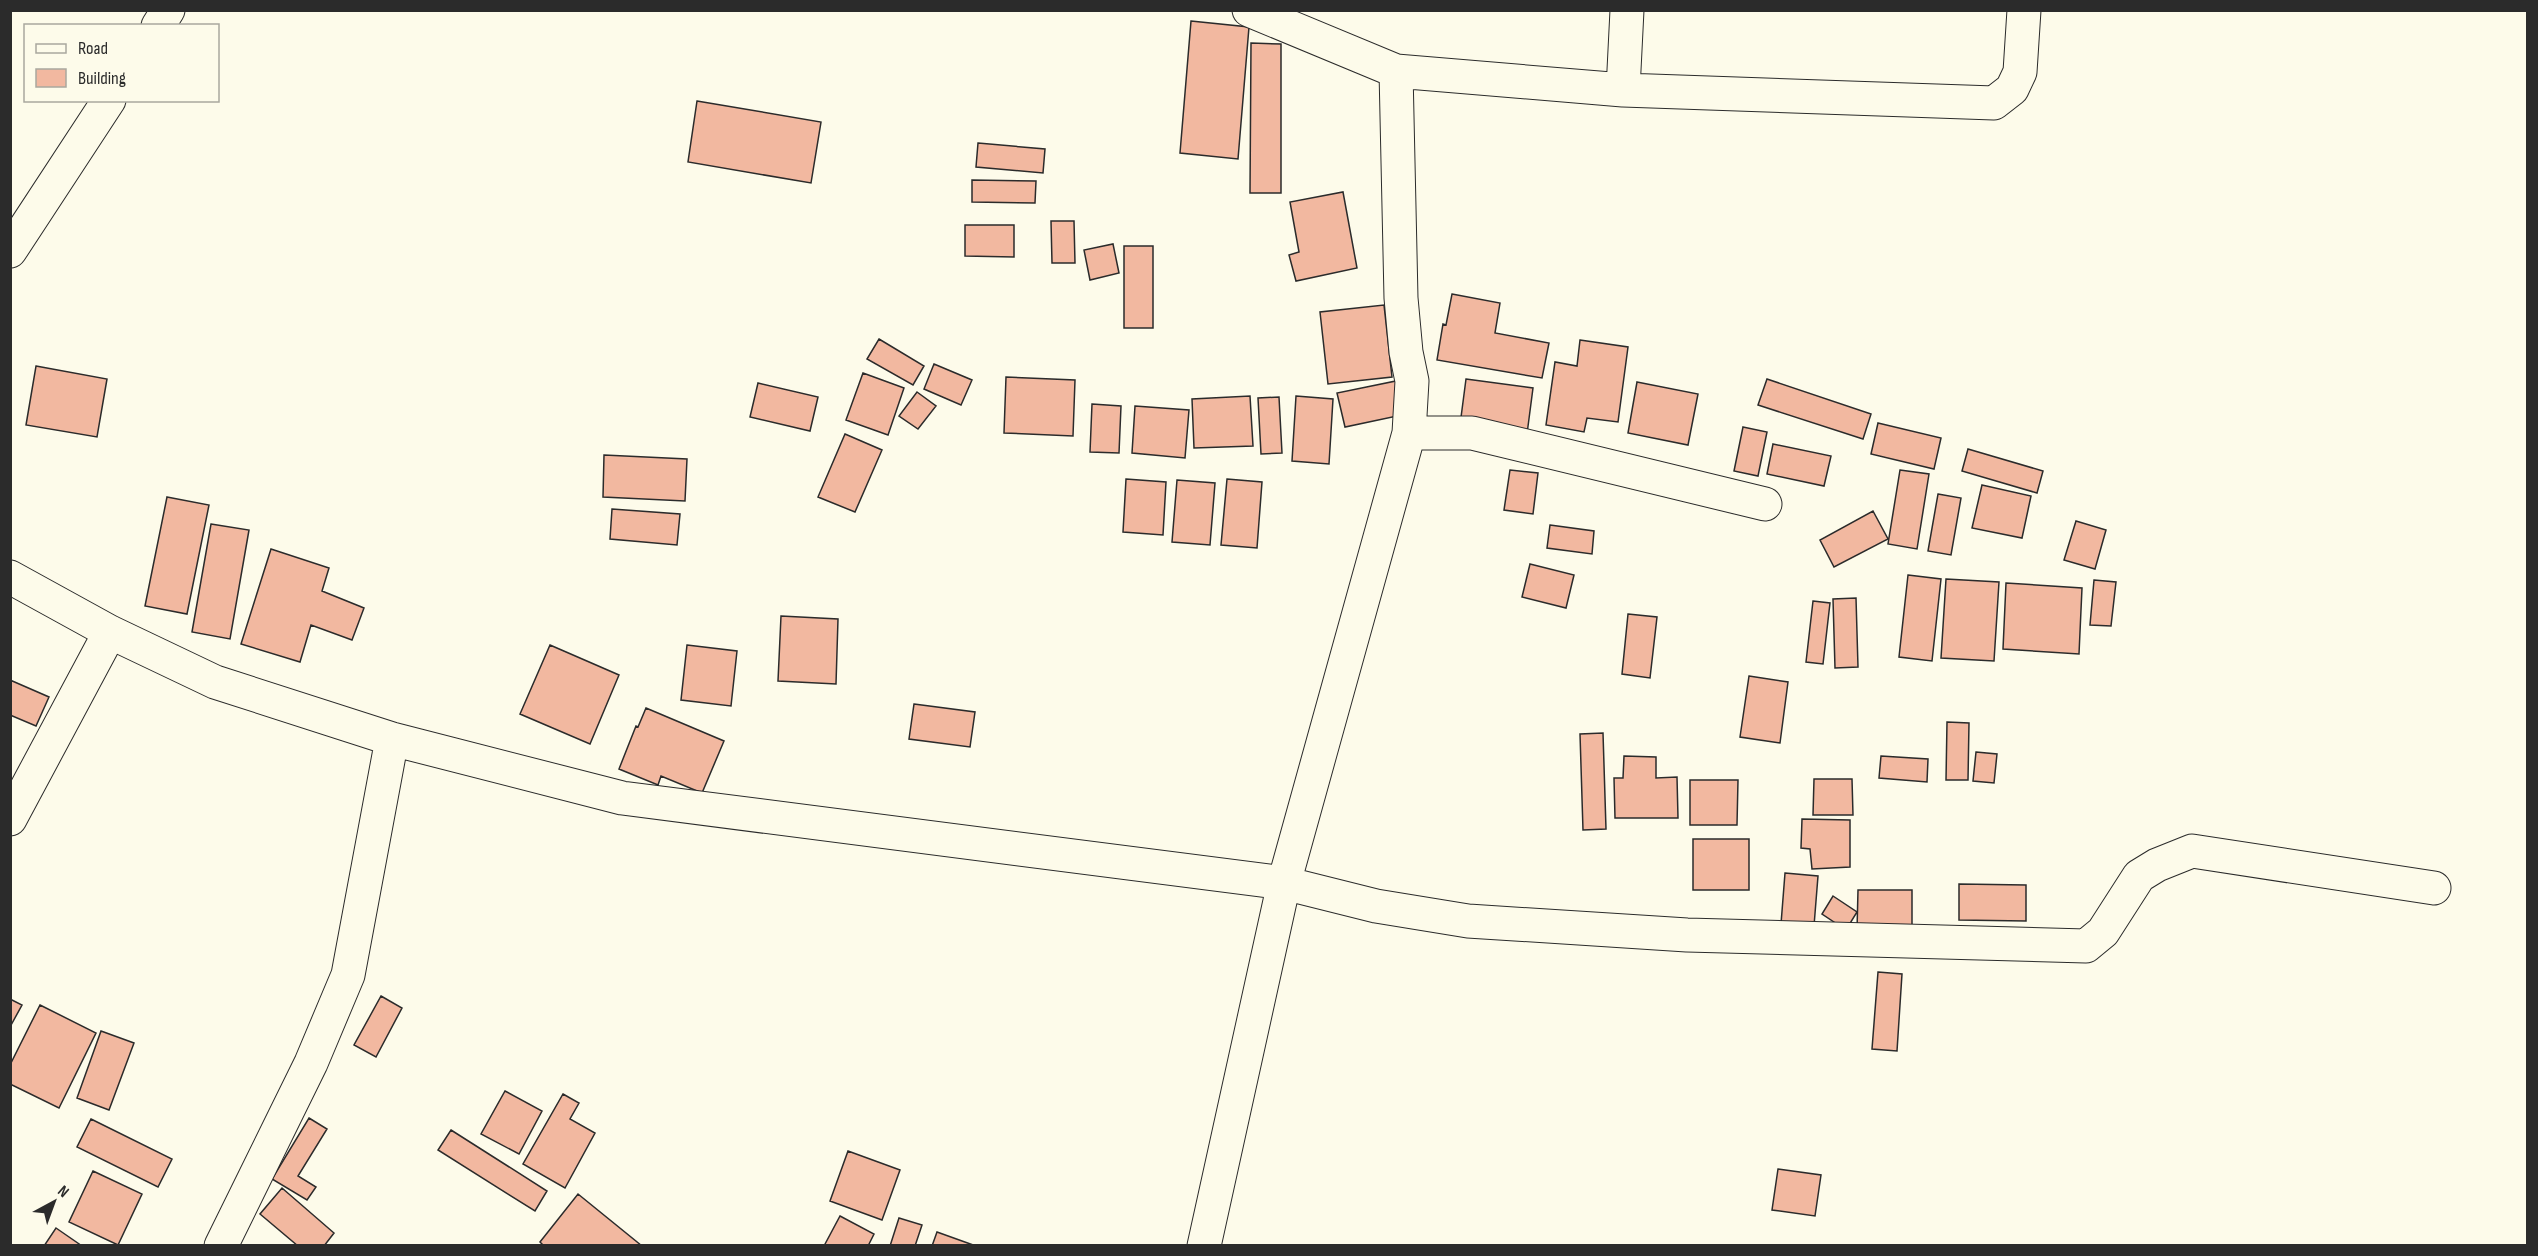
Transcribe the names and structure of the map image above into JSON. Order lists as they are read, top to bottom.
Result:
{
  "legend": ["Road", "Building"],
  "north": "top right"
}
